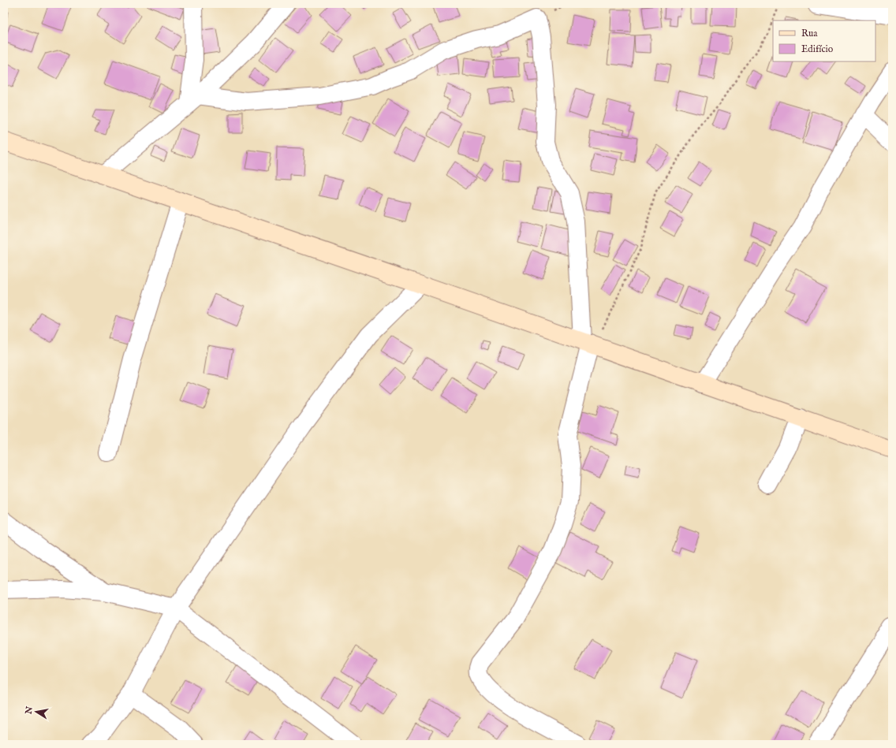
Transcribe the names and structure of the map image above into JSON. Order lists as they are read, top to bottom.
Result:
{
  "legend": ["Rua", "Edifício"],
  "north": "left"
}
